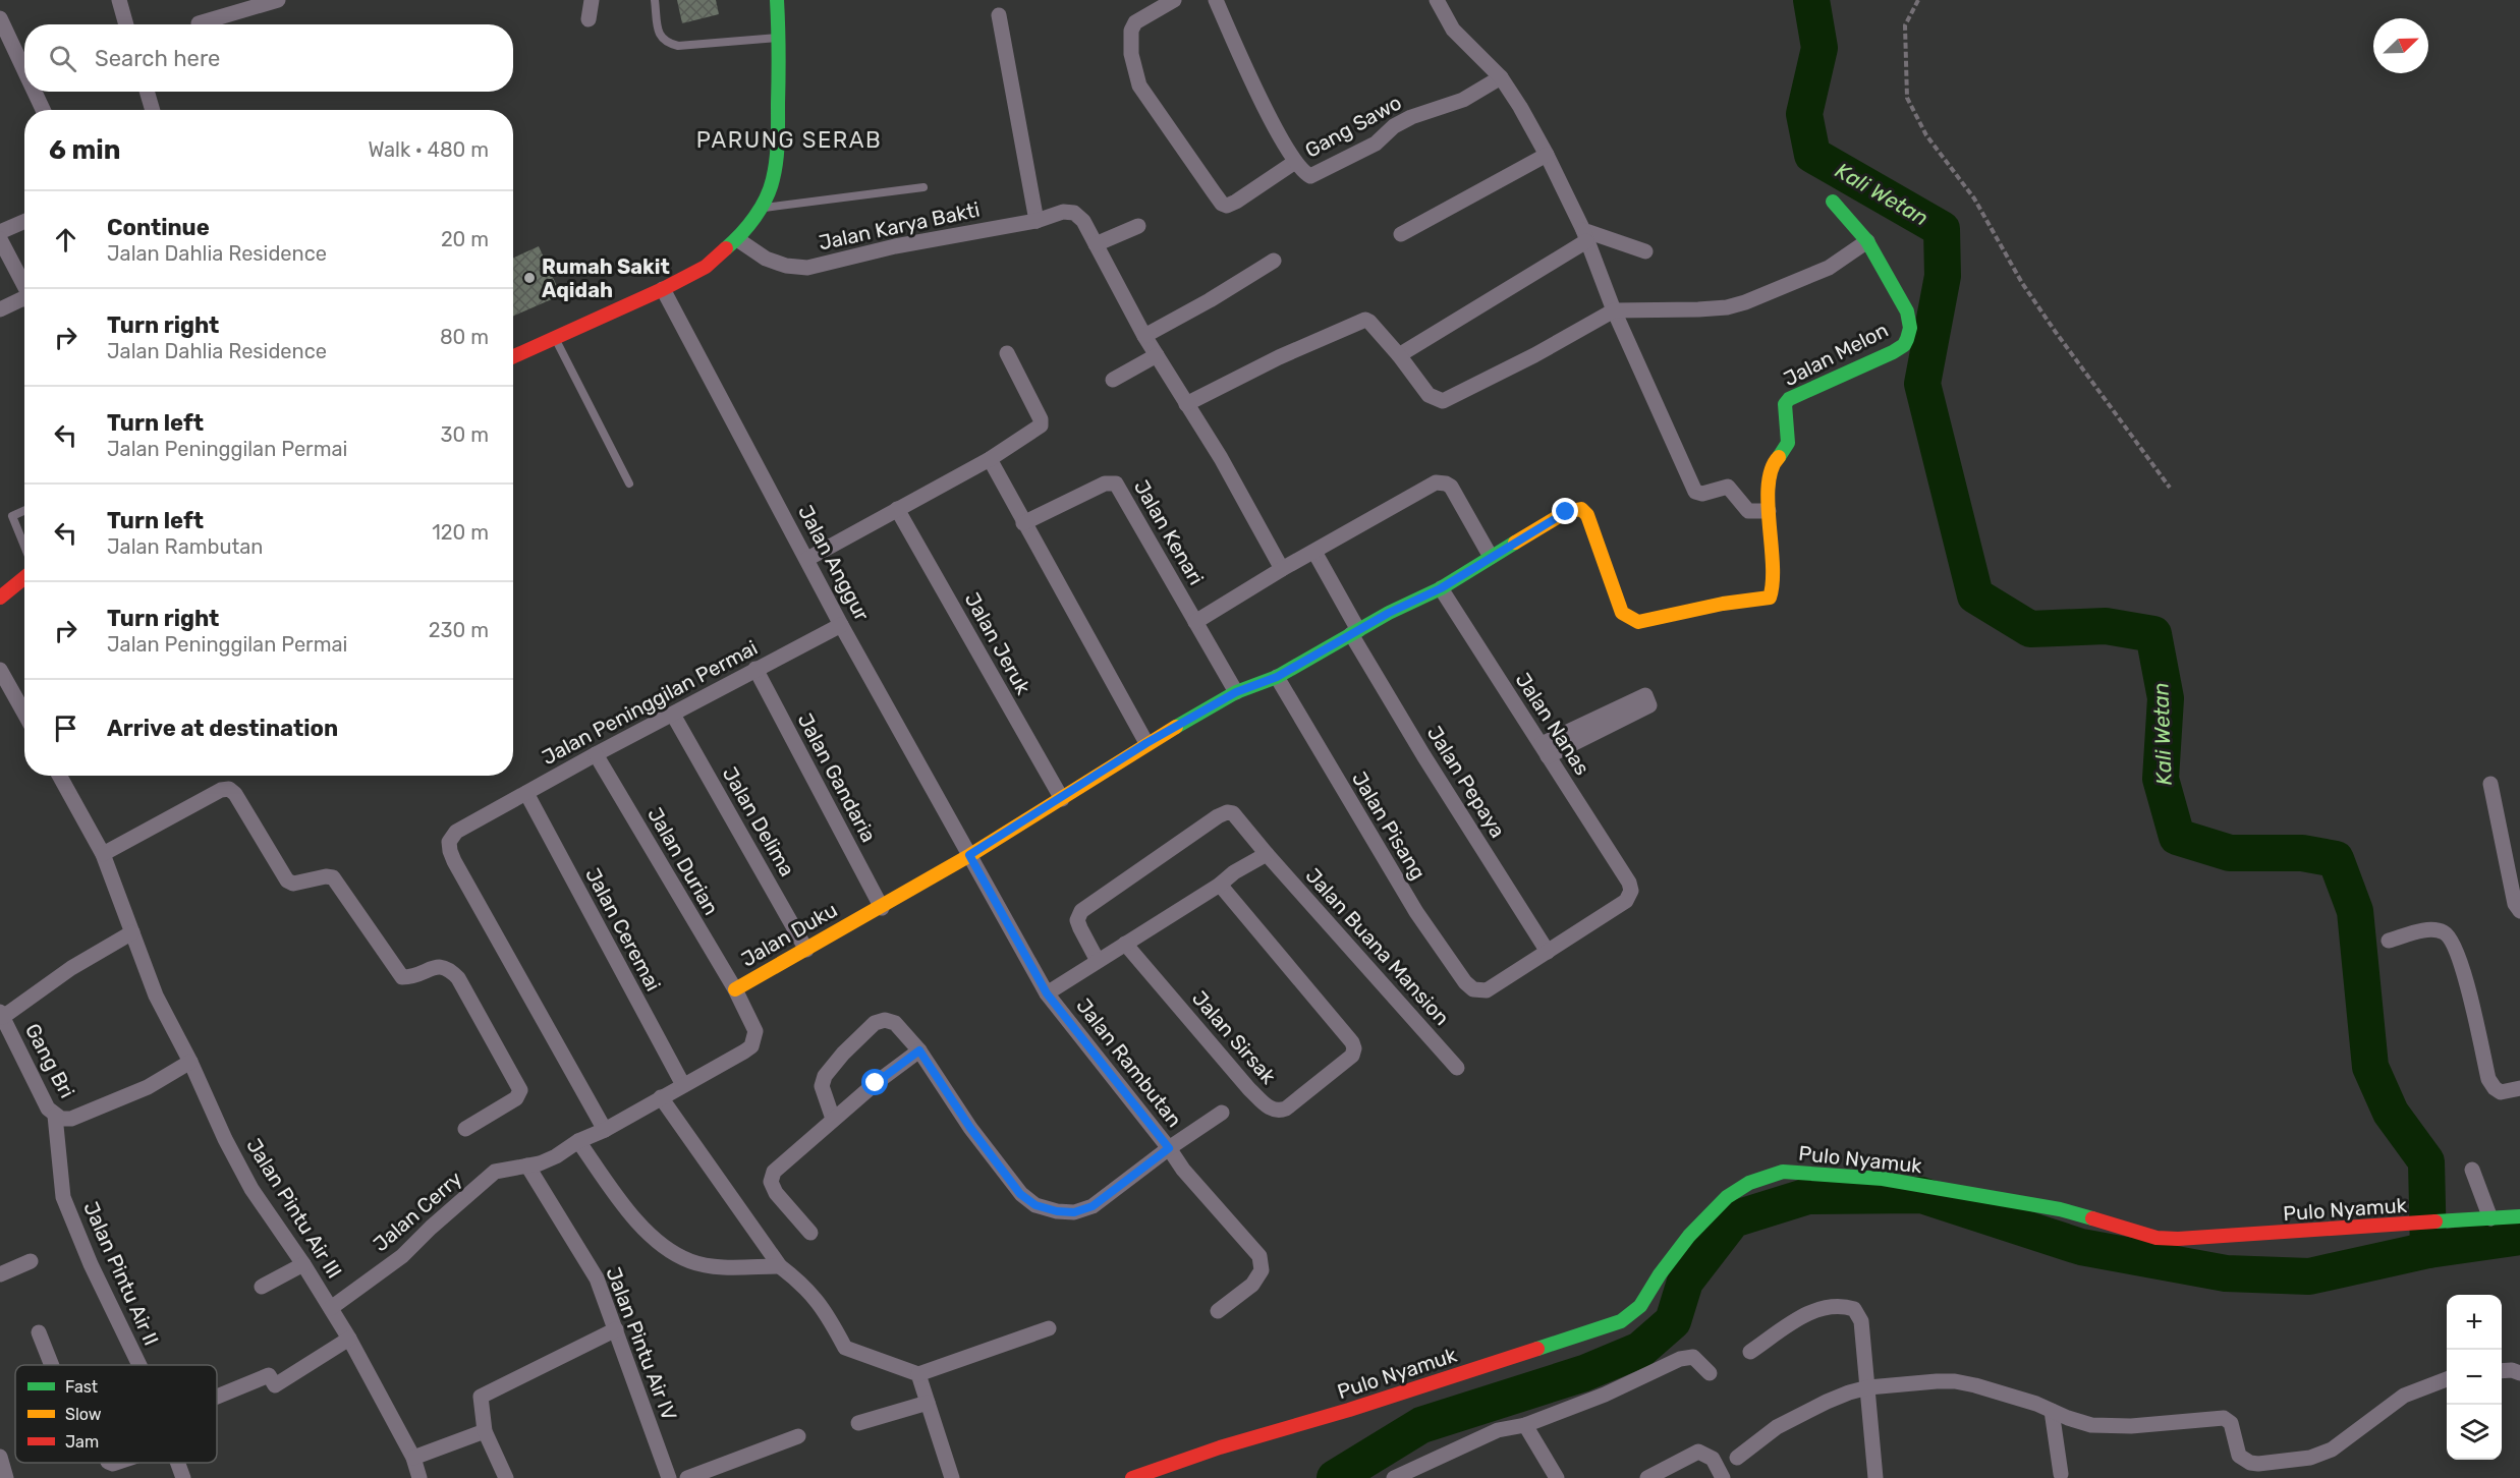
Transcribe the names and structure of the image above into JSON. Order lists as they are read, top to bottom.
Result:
{
  "streets": {
    "street": [
      "Gang Sawo",
      "Jalan Karya Bakti",
      "Jalan Melon",
      "Jalan Kenari",
      "Jalan Anggur",
      "Jalan Jeruk",
      "Jalan Peninggilan Permai",
      "Jalan Nanas",
      "Jalan Gandaria",
      "Jalan Pepaya",
      "Jalan Delima",
      "Jalan Pisang",
      "Jalan Durian",
      "Jalan Ceremai",
      "Jalan Duku",
      "Jalan Buana Mansion",
      "Jalan Sirsak",
      "Gang Bri",
      "Jalan Rambutan",
      "Pulo Nyamuk",
      "Jalan Pintu Air III",
      "Jalan Cerry",
      "Jalan Pintu Air II",
      "Jalan Pintu Air IV"
    ]
  },
  "crossings": [
    ["Jalan Anggur", "Jalan Peninggilan Permai"],
    ["Jalan Anggur", "Jalan Duku"],
    ["Jalan Anggur", "Jalan Rambutan"],
    ["Jalan Peninggilan Permai", "Jalan Gandaria"],
    ["Jalan Peninggilan Permai", "Jalan Delima"],
    ["Jalan Peninggilan Permai", "Jalan Durian"],
    ["Jalan Peninggilan Permai", "Jalan Ceremai"],
    ["Jalan Peninggilan Permai", "Jalan Duku"],
    ["Jalan Nanas", "Jalan Pepaya"],
    ["Jalan Nanas", "Jalan Pisang"],
    ["Jalan Gandaria", "Jalan Duku"],
    ["Jalan Pepaya", "Jalan Pisang"],
    ["Jalan Delima", "Jalan Duku"],
    ["Jalan Durian", "Jalan Duku"],
    ["Jalan Ceremai", "Jalan Duku"],
    ["Jalan Duku", "Jalan Rambutan"],
    ["Jalan Duku", "Jalan Cerry"],
    ["Jalan Duku", "Jalan Pintu Air IV"],
    ["Gang Bri", "Jalan Pintu Air III"],
    ["Gang Bri", "Jalan Pintu Air II"],
    ["Jalan Pintu Air III", "Jalan Cerry"],
    ["Jalan Cerry", "Jalan Pintu Air IV"]
  ],
  "districts": ["PARUNG SERAB"],
  "water": ["Kali Wetan"],
  "places": ["Rumah Sakit Aqidah"],
  "legend": ["Fast", "Slow", "Jam"],
  "north": "top right",
  "page": {
    "search": "Search here",
    "heading": ["6 min", "Walk · 480 m"],
    "list": [
      ["Continue", "Jalan Dahlia Residence", "20 m"],
      ["Turn right", "Jalan Dahlia Residence", "80 m"],
      ["Turn left", "Jalan Peninggilan Permai", "30 m"],
      ["Turn left", "Jalan Rambutan", "120 m"],
      ["Turn right", "Jalan Peninggilan Permai", "230 m"],
      "Arrive at destination"
    ],
    "map_buttons": ["+", "−"]
  }
}
